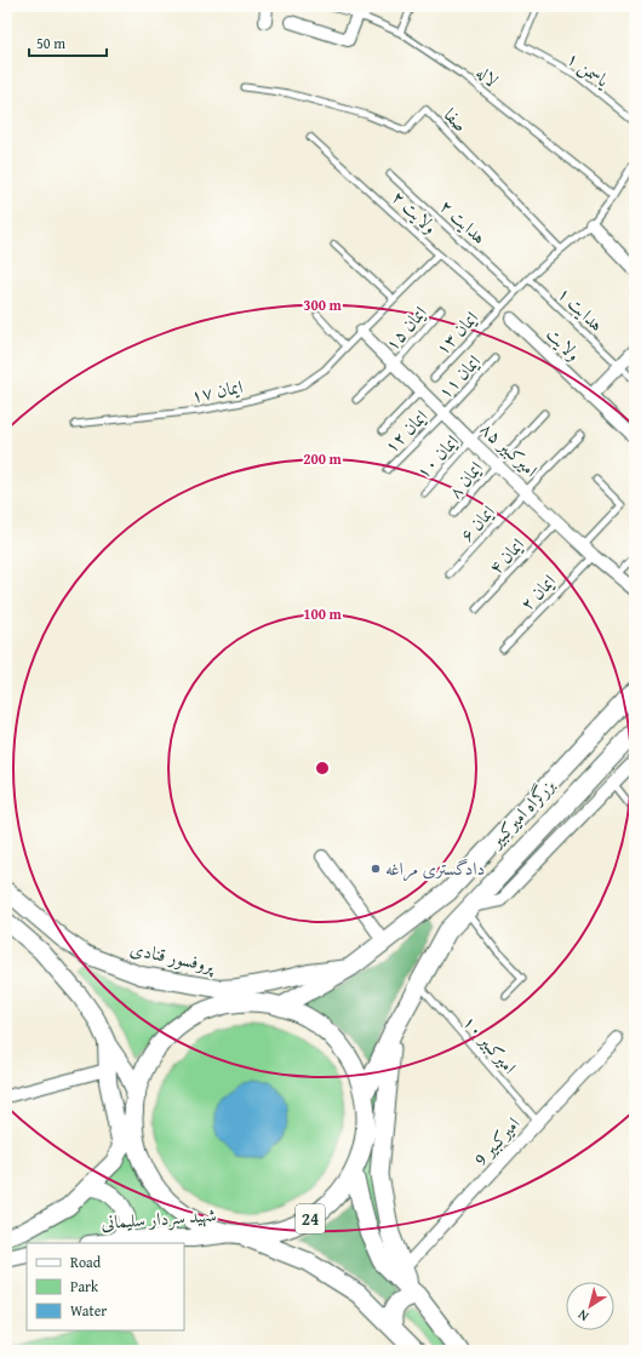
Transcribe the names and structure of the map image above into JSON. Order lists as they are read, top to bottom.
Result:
{
  "streets": {
    "main road": [
      "بزرگراه امیرکبیر",
      "پروفسور قنادی",
      "شهید سردار سلیمانی",
      "24"
    ],
    "street": ["ولایت", "امیرکبیر ۸۵", "امیرکبیر 9"],
    "lane": [
      "یاسمن ۱",
      "لاله",
      "صفا",
      "ولایت ۲",
      "هدایت ۲",
      "هدایت ۱",
      "ایمان ۱۵",
      "ایمان ۱۳",
      "ایمان ۱۱",
      "ایمان ۱۷",
      "ایمان ۱۲",
      "ایمان ۱۰",
      "ایمان ۸",
      "ایمان ۶",
      "ایمان ۴",
      "ایمان ۲",
      "امیرکبیر ۱۰"
    ]
  },
  "crossings": [
    ["لاله", "ایمان ۱۳"],
    ["صفا", "ایمان ۱۳"],
    ["ولایت ۲", "ایمان ۱۳"],
    ["ولایت ۲", "ایمان ۱۷"],
    ["هدایت ۲", "ایمان ۱۳"],
    ["هدایت ۱", "ایمان ۱۳"],
    ["ایمان ۱۵", "امیرکبیر ۸۵"],
    ["ایمان ۱۱", "ایمان ۱۲"],
    ["ایمان ۱۱", "امیرکبیر ۸۵"],
    ["ایمان ۱۷", "امیرکبیر ۸۵"],
    ["ایمان ۱۲", "امیرکبیر ۸۵"],
    ["امیرکبیر ۸۵", "ایمان ۱۰"],
    ["امیرکبیر ۸۵", "ایمان ۸"],
    ["امیرکبیر ۸۵", "ایمان ۶"],
    ["امیرکبیر ۸۵", "ایمان ۴"],
    ["امیرکبیر ۸۵", "ایمان ۲"],
    ["بزرگراه امیرکبیر", "پروفسور قنادی"],
    ["بزرگراه امیرکبیر", "امیرکبیر ۱۰"],
    ["بزرگراه امیرکبیر", "24"],
    ["امیرکبیر ۱۰", "امیرکبیر 9"],
    ["امیرکبیر 9", "24"],
    ["شهید سردار سلیمانی", "24"]
  ],
  "places": ["دادگستری مراغه"],
  "legend": ["Road", "Park", "Water"],
  "scale_bar": "50 m",
  "north": "bottom left",
  "rings": ["300 m", "200 m", "100 m"]
}
